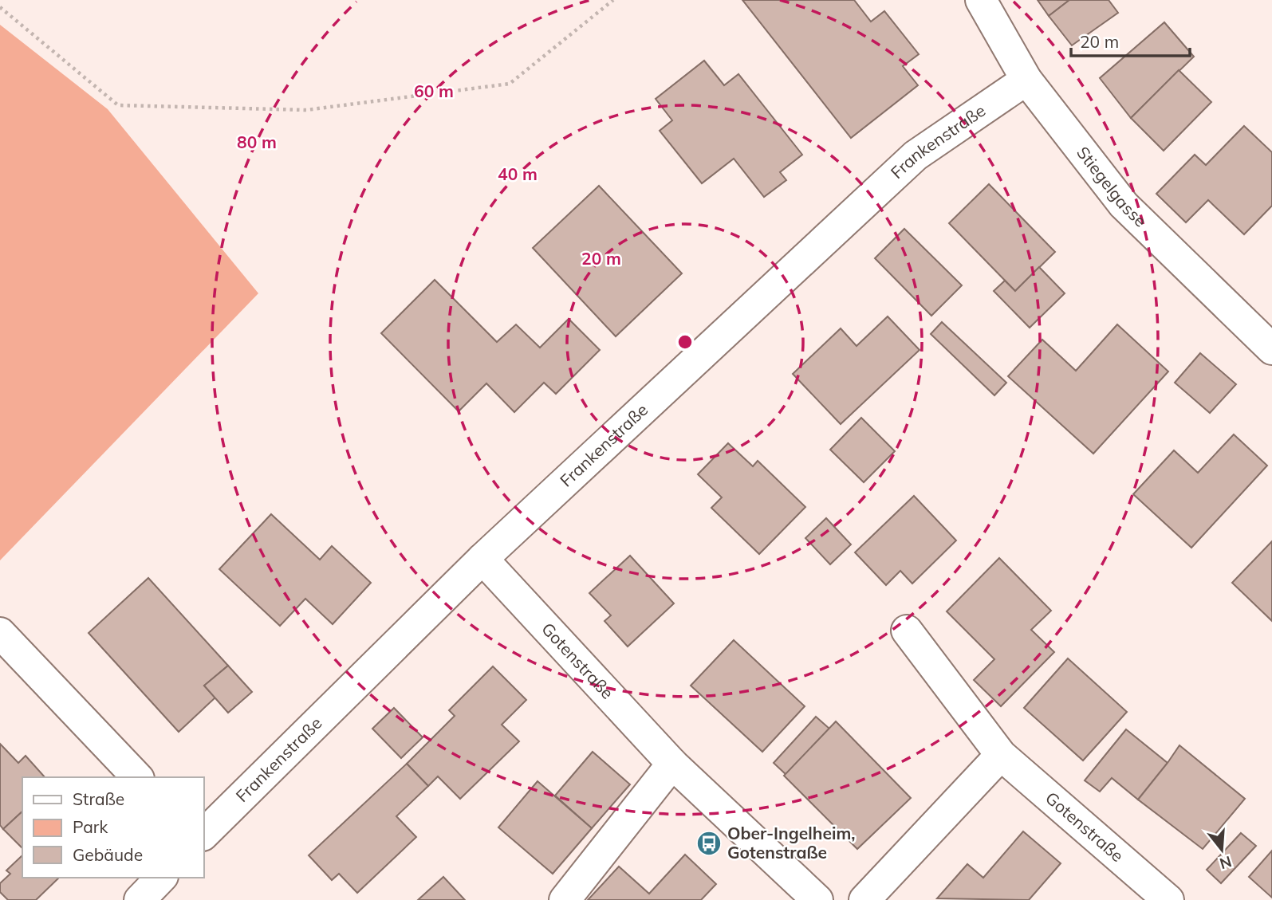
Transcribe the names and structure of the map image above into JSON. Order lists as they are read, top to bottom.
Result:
{
  "streets": {
    "street": ["Frankenstraße", "Stiegelgasse", "Gotenstraße"]
  },
  "crossings": [
    ["Frankenstraße", "Stiegelgasse"],
    ["Frankenstraße", "Gotenstraße"]
  ],
  "places": {
    "bus stop": ["Ober-Ingelheim, Gotenstraße"]
  },
  "legend": ["Straße", "Park", "Gebäude"],
  "scale_bar": "20 m",
  "north": "bottom",
  "rings": [
    "60 m",
    "80 m",
    "40 m",
    "20 m"
  ]
}
